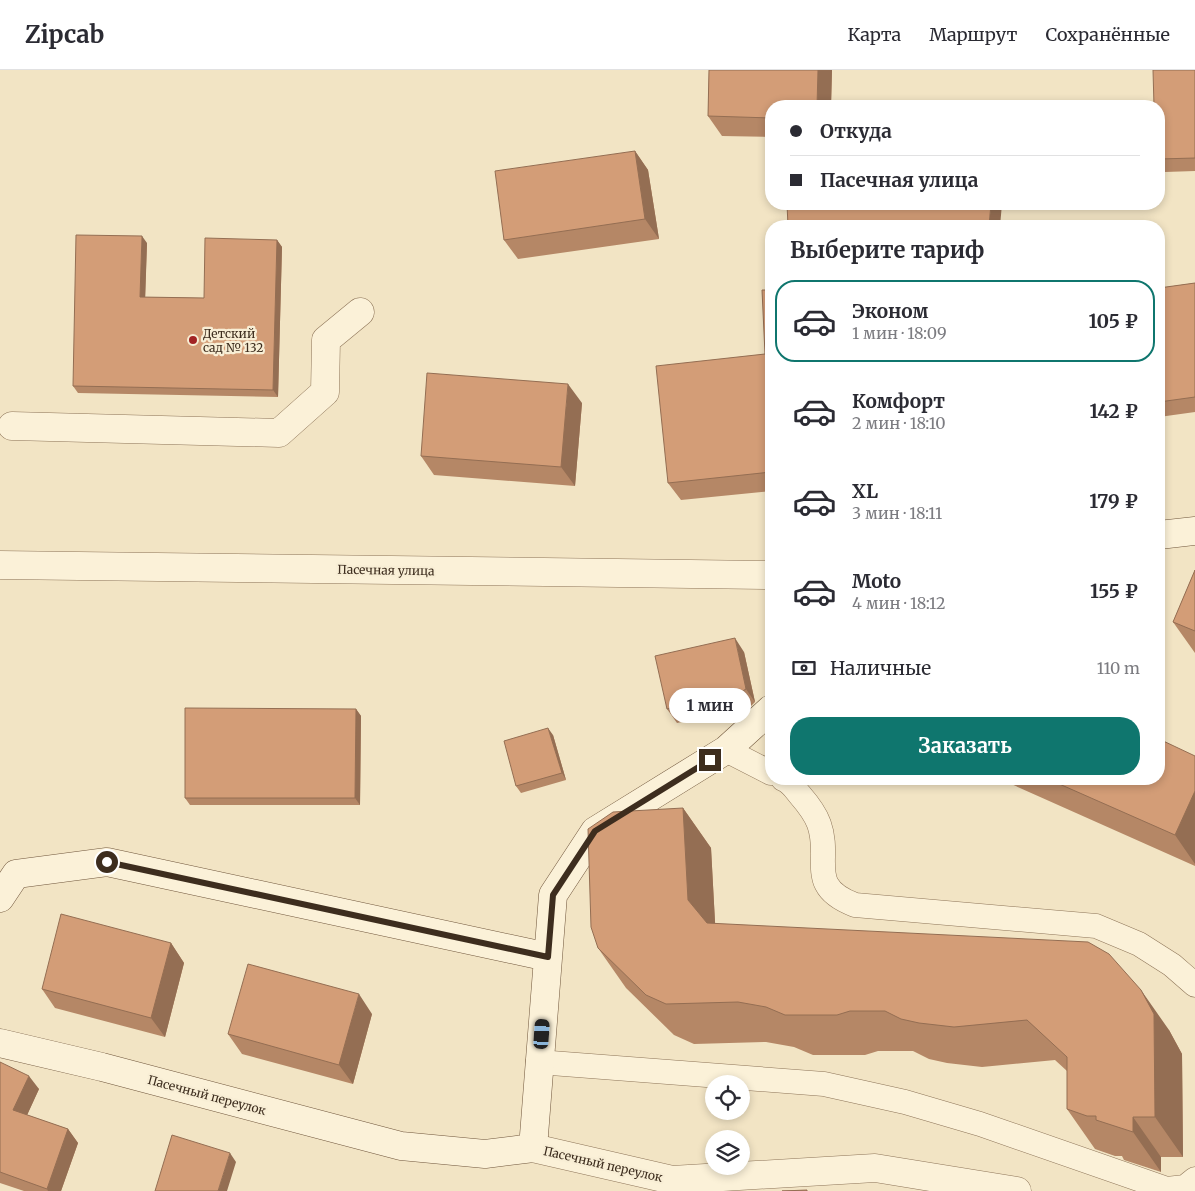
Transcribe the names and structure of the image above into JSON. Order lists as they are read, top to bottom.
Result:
{
  "streets": {
    "street": ["Пасечная улица", "Пасечный переулок"]
  },
  "places": ["Детский сад № 132"],
  "page": {
    "header": "Zipcab",
    "nav": ["Карта", "Маршрут", "Сохранённые"],
    "banner": ["Откуда", "Пасечная улица"],
    "heading": "Выберите тариф",
    "list": [
      {
        "name": "Эконом",
        "note": "1 мин · 18:09",
        "value": "105 ₽"
      },
      {
        "name": "Комфорт",
        "note": "2 мин · 18:10",
        "value": "142 ₽"
      },
      {
        "name": "XL",
        "note": "3 мин · 18:11",
        "value": "179 ₽"
      },
      {
        "name": "Moto",
        "note": "4 мин · 18:12",
        "value": "155 ₽"
      }
    ],
    "pay": ["Наличные", "110 m"],
    "bubble": "1 мин",
    "buttons": "Заказать"
  }
}
